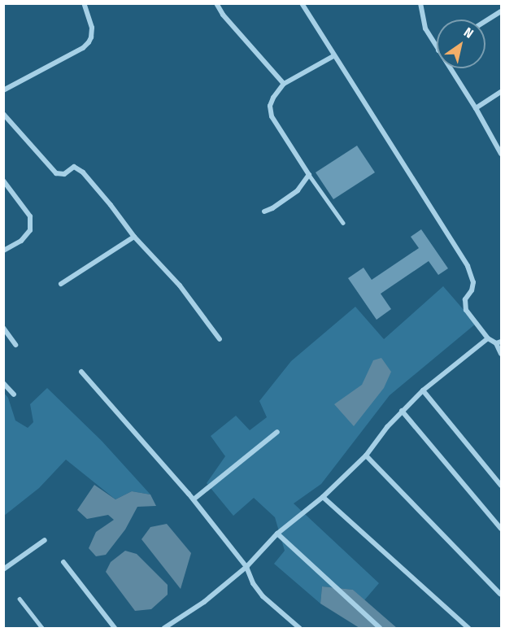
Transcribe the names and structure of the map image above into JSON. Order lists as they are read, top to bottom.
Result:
{
  "north": "top right"
}
